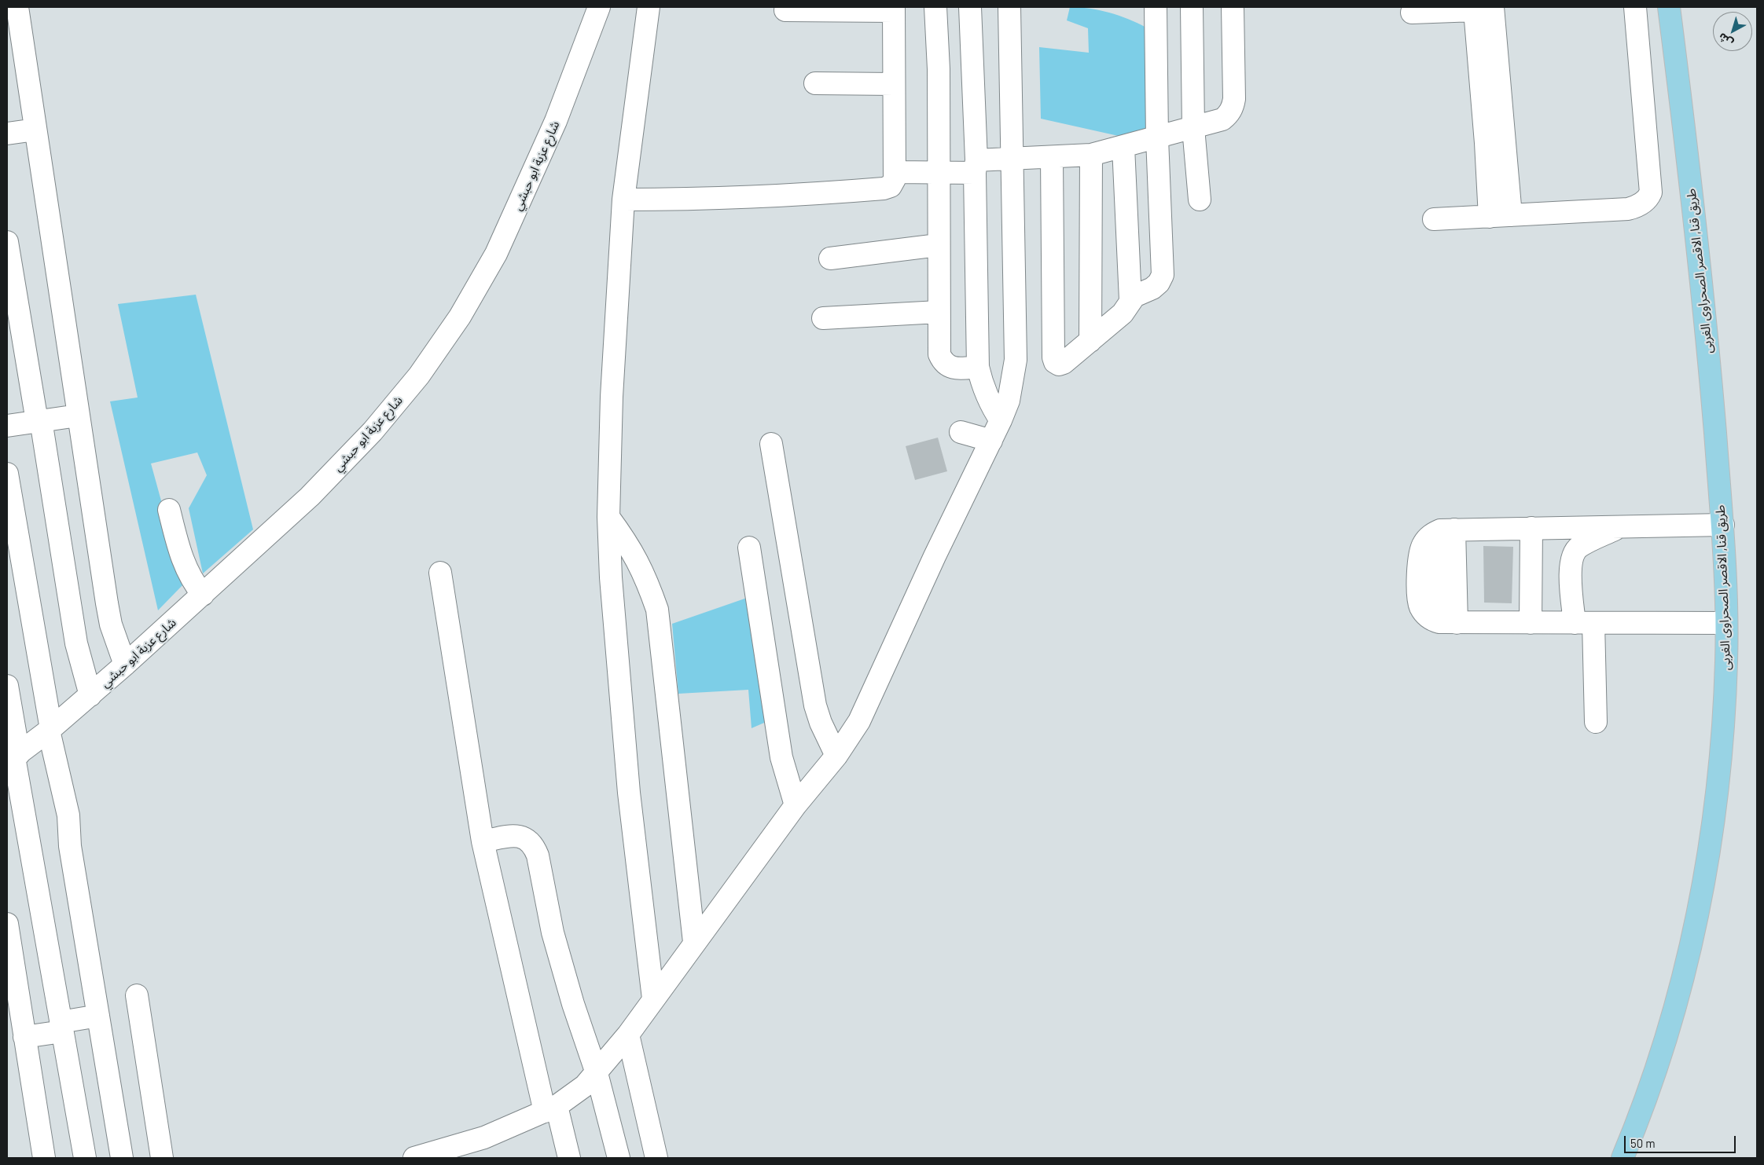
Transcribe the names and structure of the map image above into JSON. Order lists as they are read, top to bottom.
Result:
{
  "streets": {
    "main road": ["طريق قنا, الاقصر الصحراوى الغربى"],
    "street": ["شارع عزبة ابو حبشي"]
  },
  "scale_bar": "50 m",
  "north": "bottom left"
}
